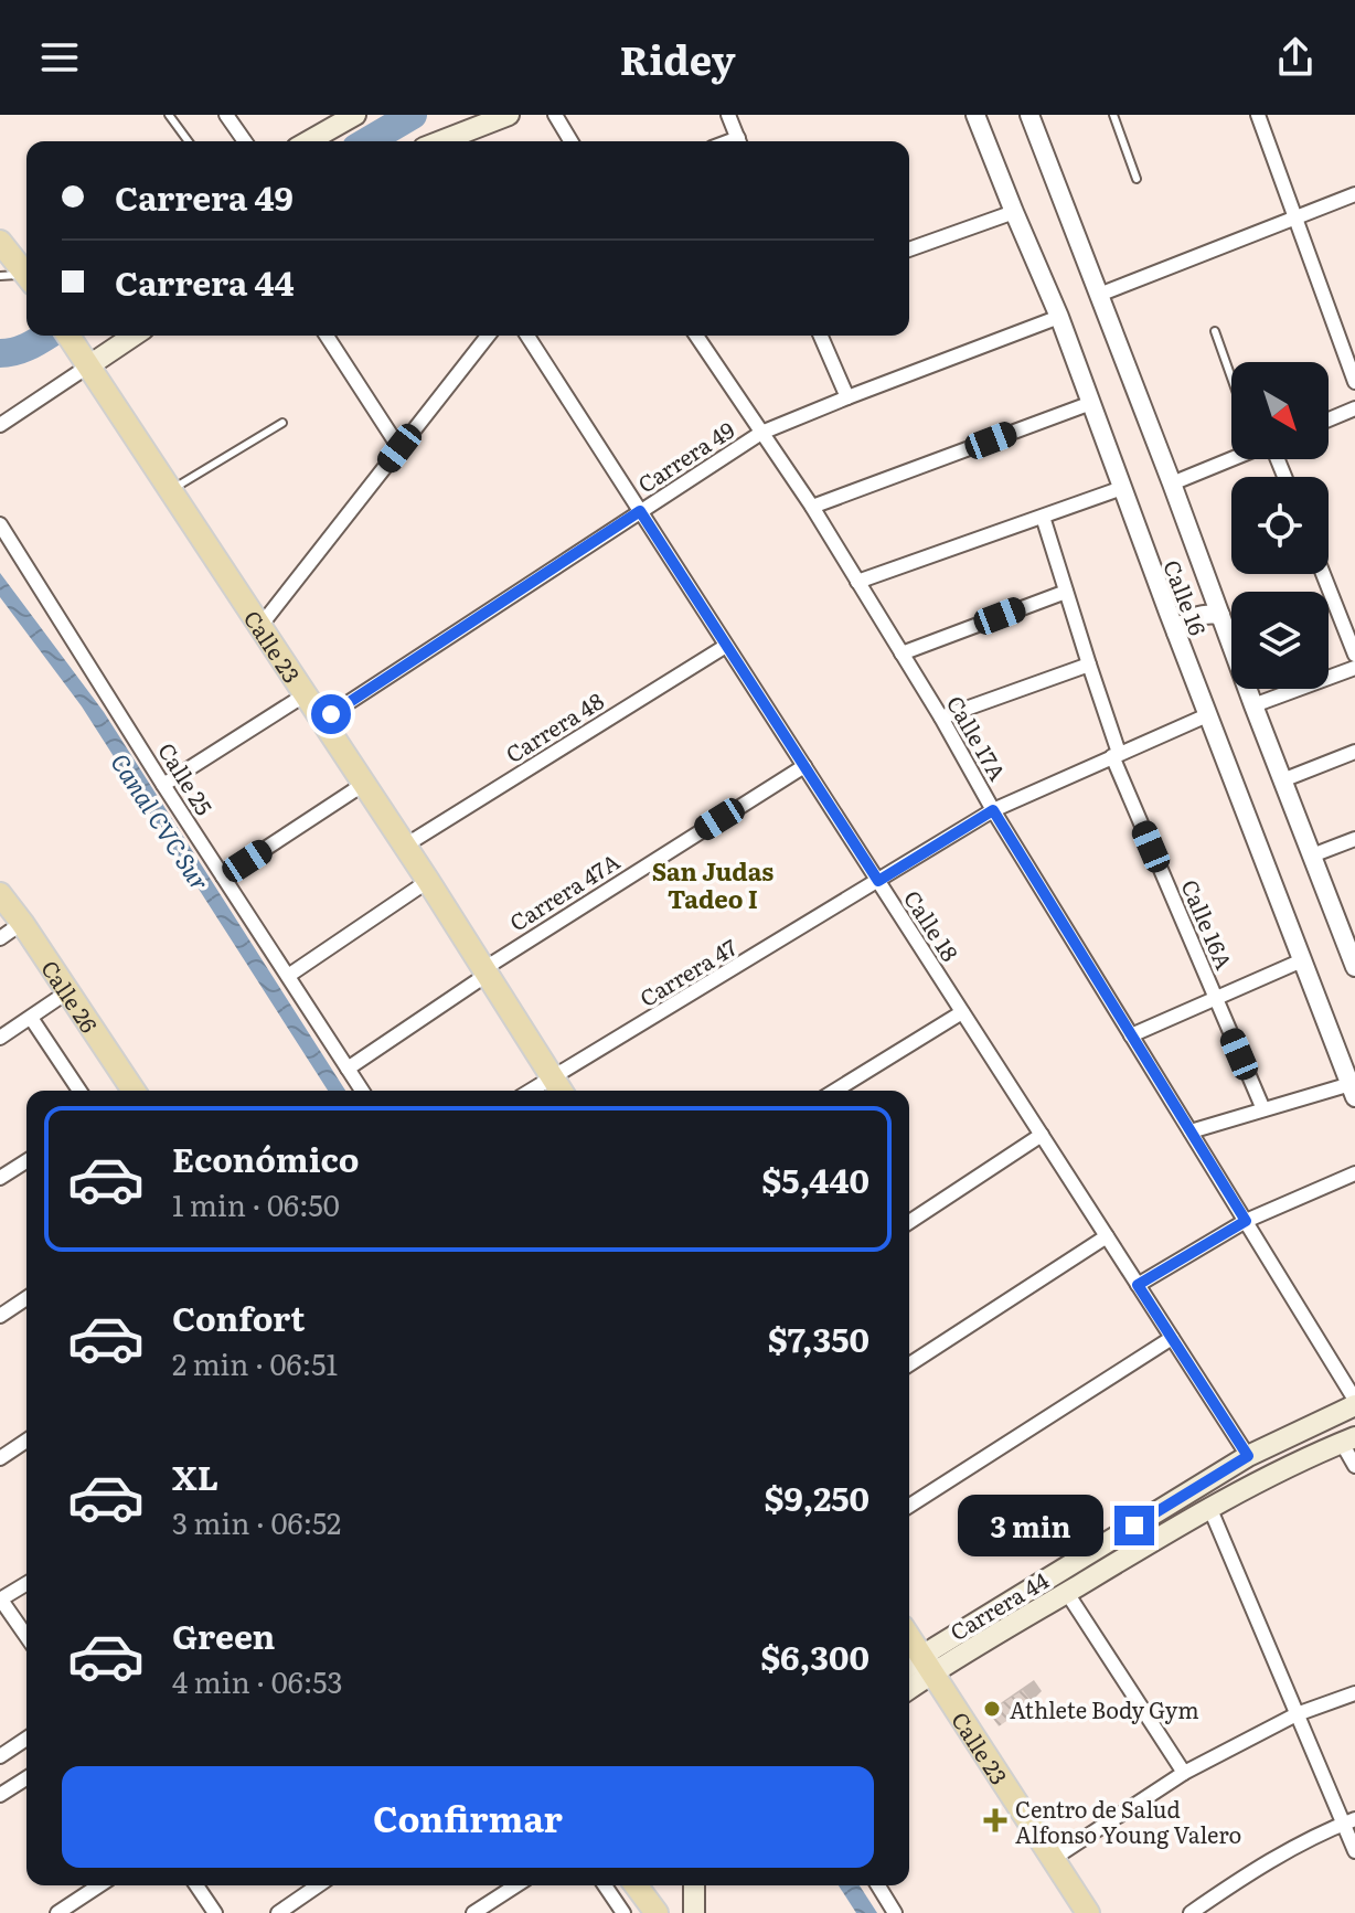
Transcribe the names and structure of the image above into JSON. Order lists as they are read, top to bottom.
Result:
{
  "streets": {
    "main road": ["Calle 23", "Calle 26", "Carrera 44"],
    "street": [
      "Carrera 49",
      "Calle 16",
      "Carrera 48",
      "Calle 17A",
      "Calle 25",
      "Carrera 47A",
      "Calle 16A",
      "Calle 18",
      "Carrera 47"
    ]
  },
  "crossings": [
    ["Carrera 49", "Calle 16"],
    ["Carrera 49", "Calle 23"],
    ["Carrera 49", "Calle 17A"],
    ["Carrera 49", "Calle 18"],
    ["Calle 16", "Carrera 47"],
    ["Calle 23", "Carrera 48"],
    ["Calle 23", "Carrera 47A"],
    ["Calle 23", "Carrera 47"],
    ["Calle 23", "Carrera 44"],
    ["Carrera 48", "Calle 18"],
    ["Calle 17A", "Carrera 47"],
    ["Calle 17A", "Carrera 44"],
    ["Calle 25", "Carrera 47A"],
    ["Carrera 47A", "Calle 18"],
    ["Calle 16A", "Carrera 47"],
    ["Calle 18", "Carrera 47"],
    ["Calle 18", "Carrera 44"]
  ],
  "districts": ["San Judas Tadeo I"],
  "water": ["Canal CVC Sur"],
  "places": {
    "other": ["Athlete Body Gym"],
    "health": ["Centro de Salud Alfonso Young Valero"]
  },
  "north": "bottom right",
  "page": {
    "header": "Ridey",
    "banner": ["Carrera 49", "Carrera 44"],
    "list": [
      {
        "name": "Económico",
        "note": "1 min · 06:50",
        "value": "$5,440"
      },
      {
        "name": "Confort",
        "note": "2 min · 06:51",
        "value": "$7,350"
      },
      {
        "name": "XL",
        "note": "3 min · 06:52",
        "value": "$9,250"
      },
      {
        "name": "Green",
        "note": "4 min · 06:53",
        "value": "$6,300"
      }
    ],
    "bubble": "3 min",
    "buttons": "Confirmar"
  }
}
